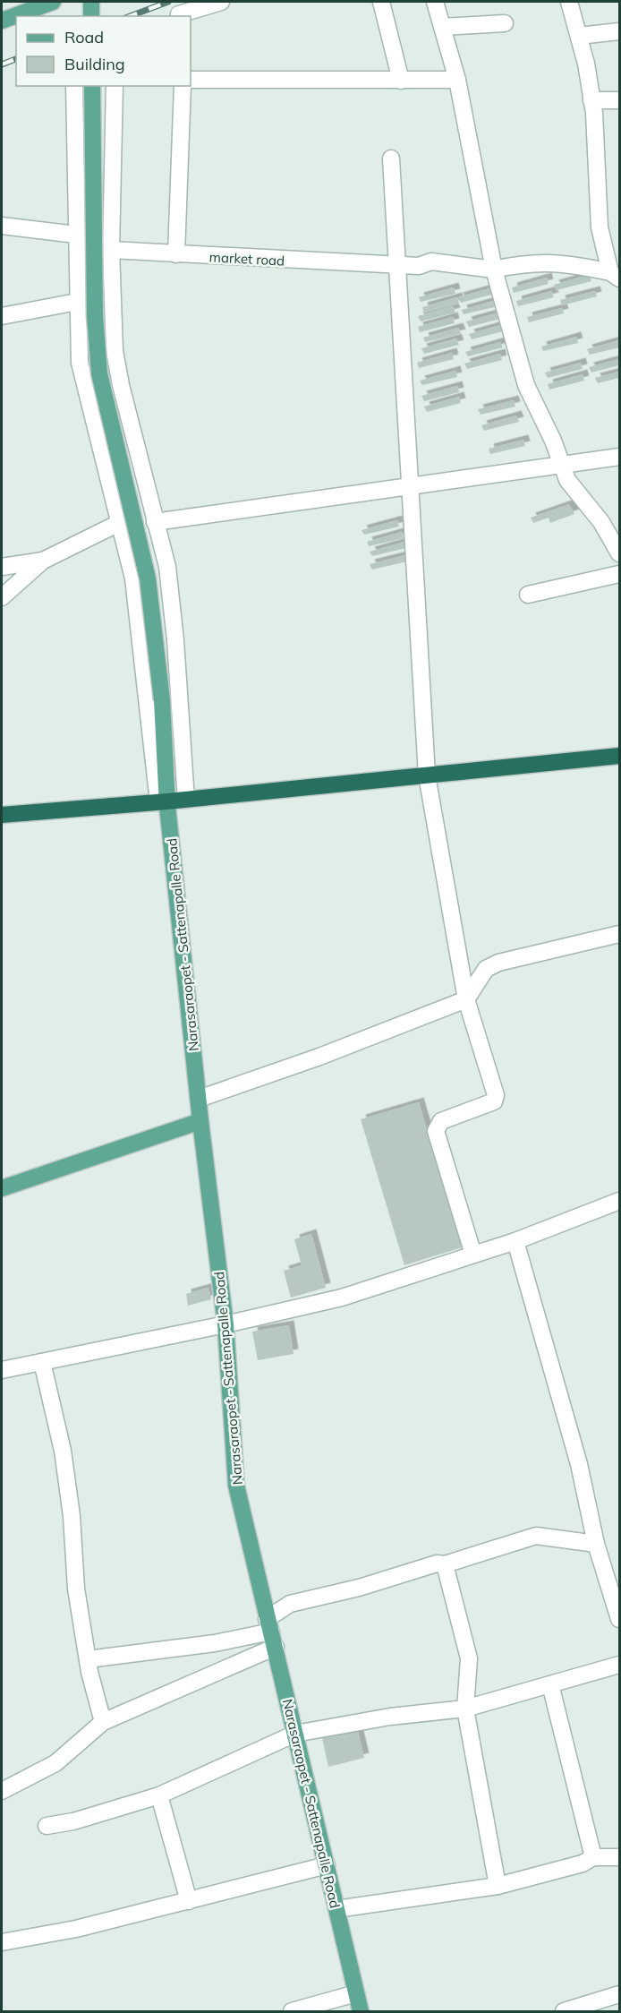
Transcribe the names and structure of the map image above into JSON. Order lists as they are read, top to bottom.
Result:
{
  "streets": {
    "main road": ["Narasaraopet - Sattenapalle Road"],
    "street": ["market road"]
  },
  "legend": ["Road", "Building"]
}
